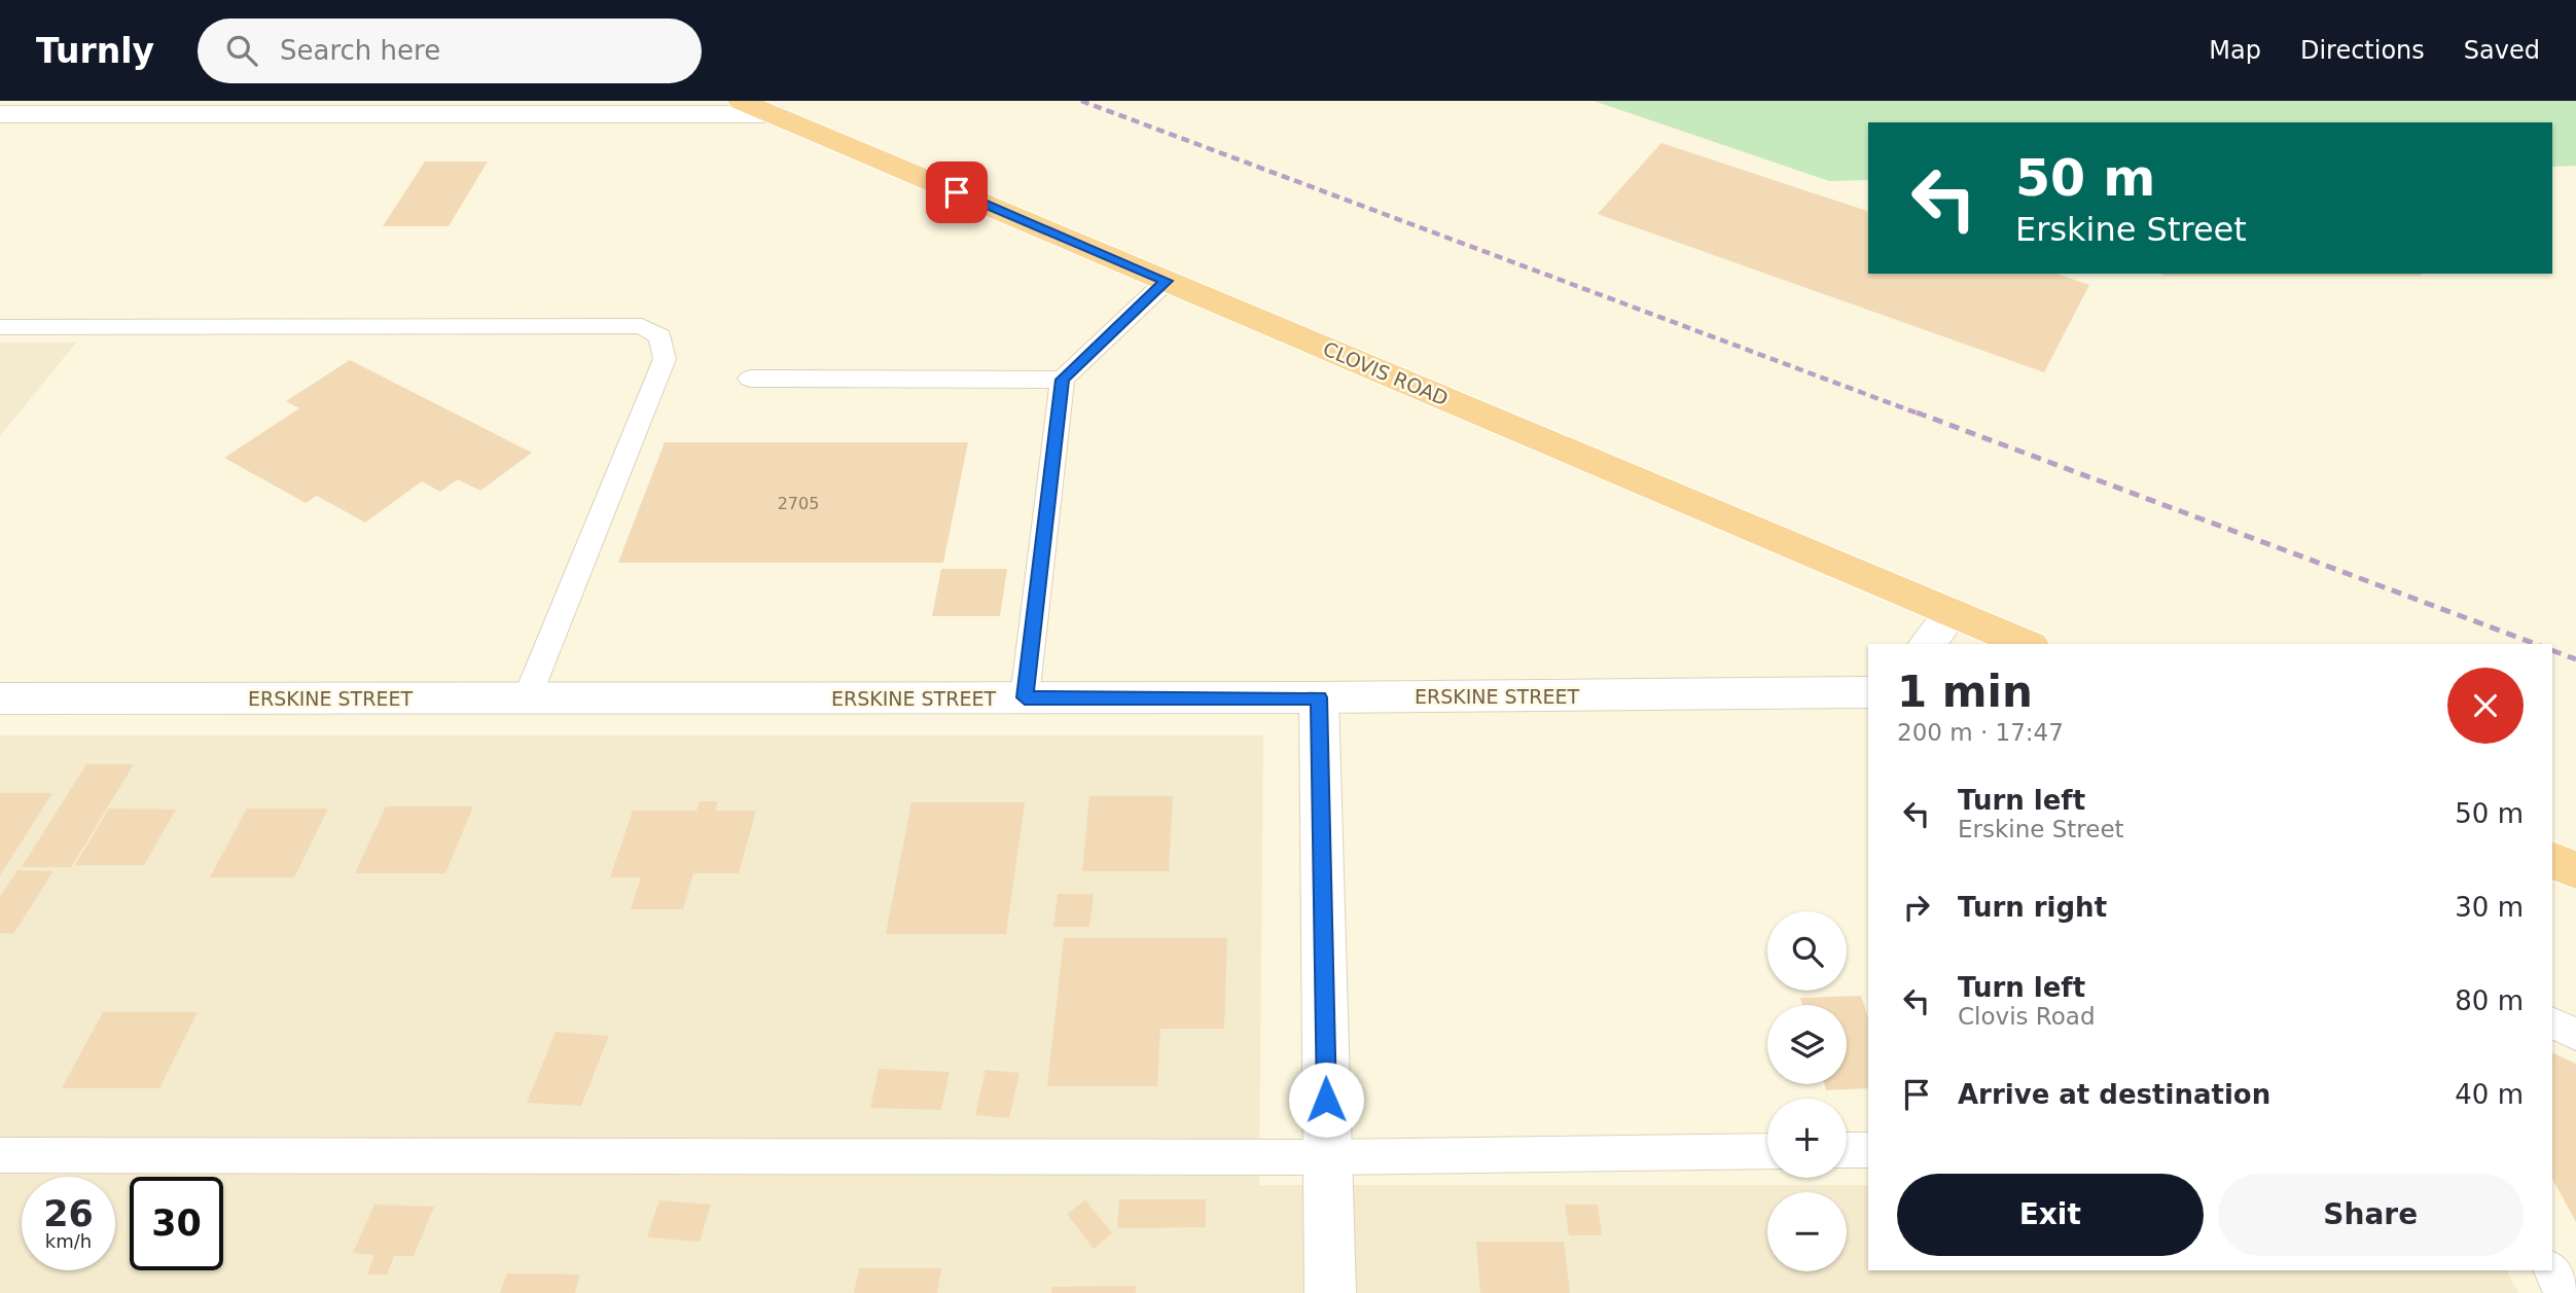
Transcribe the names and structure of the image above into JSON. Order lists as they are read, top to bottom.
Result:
{
  "streets": {
    "highway": ["CLOVIS ROAD"],
    "street": ["ERSKINE STREET"]
  },
  "house_numbers": ["2705"],
  "page": {
    "header": "Turnly",
    "search": "Search here",
    "nav": ["Map", "Directions", "Saved"],
    "turn": ["50 m", "Erskine Street"],
    "heading": ["1 min", "200 m · 17:47"],
    "list": [
      {
        "name": "Turn left",
        "note": "Erskine Street",
        "value": "50 m"
      },
      {
        "name": "Turn right",
        "value": "30 m"
      },
      {
        "name": "Turn left",
        "note": "Clovis Road",
        "value": "80 m"
      },
      {
        "name": "Arrive at destination",
        "value": "40 m"
      }
    ],
    "map_buttons": ["+", "−"],
    "buttons": ["Exit", "Share"],
    "speed": "26 km/h",
    "limit": "30"
  }
}
